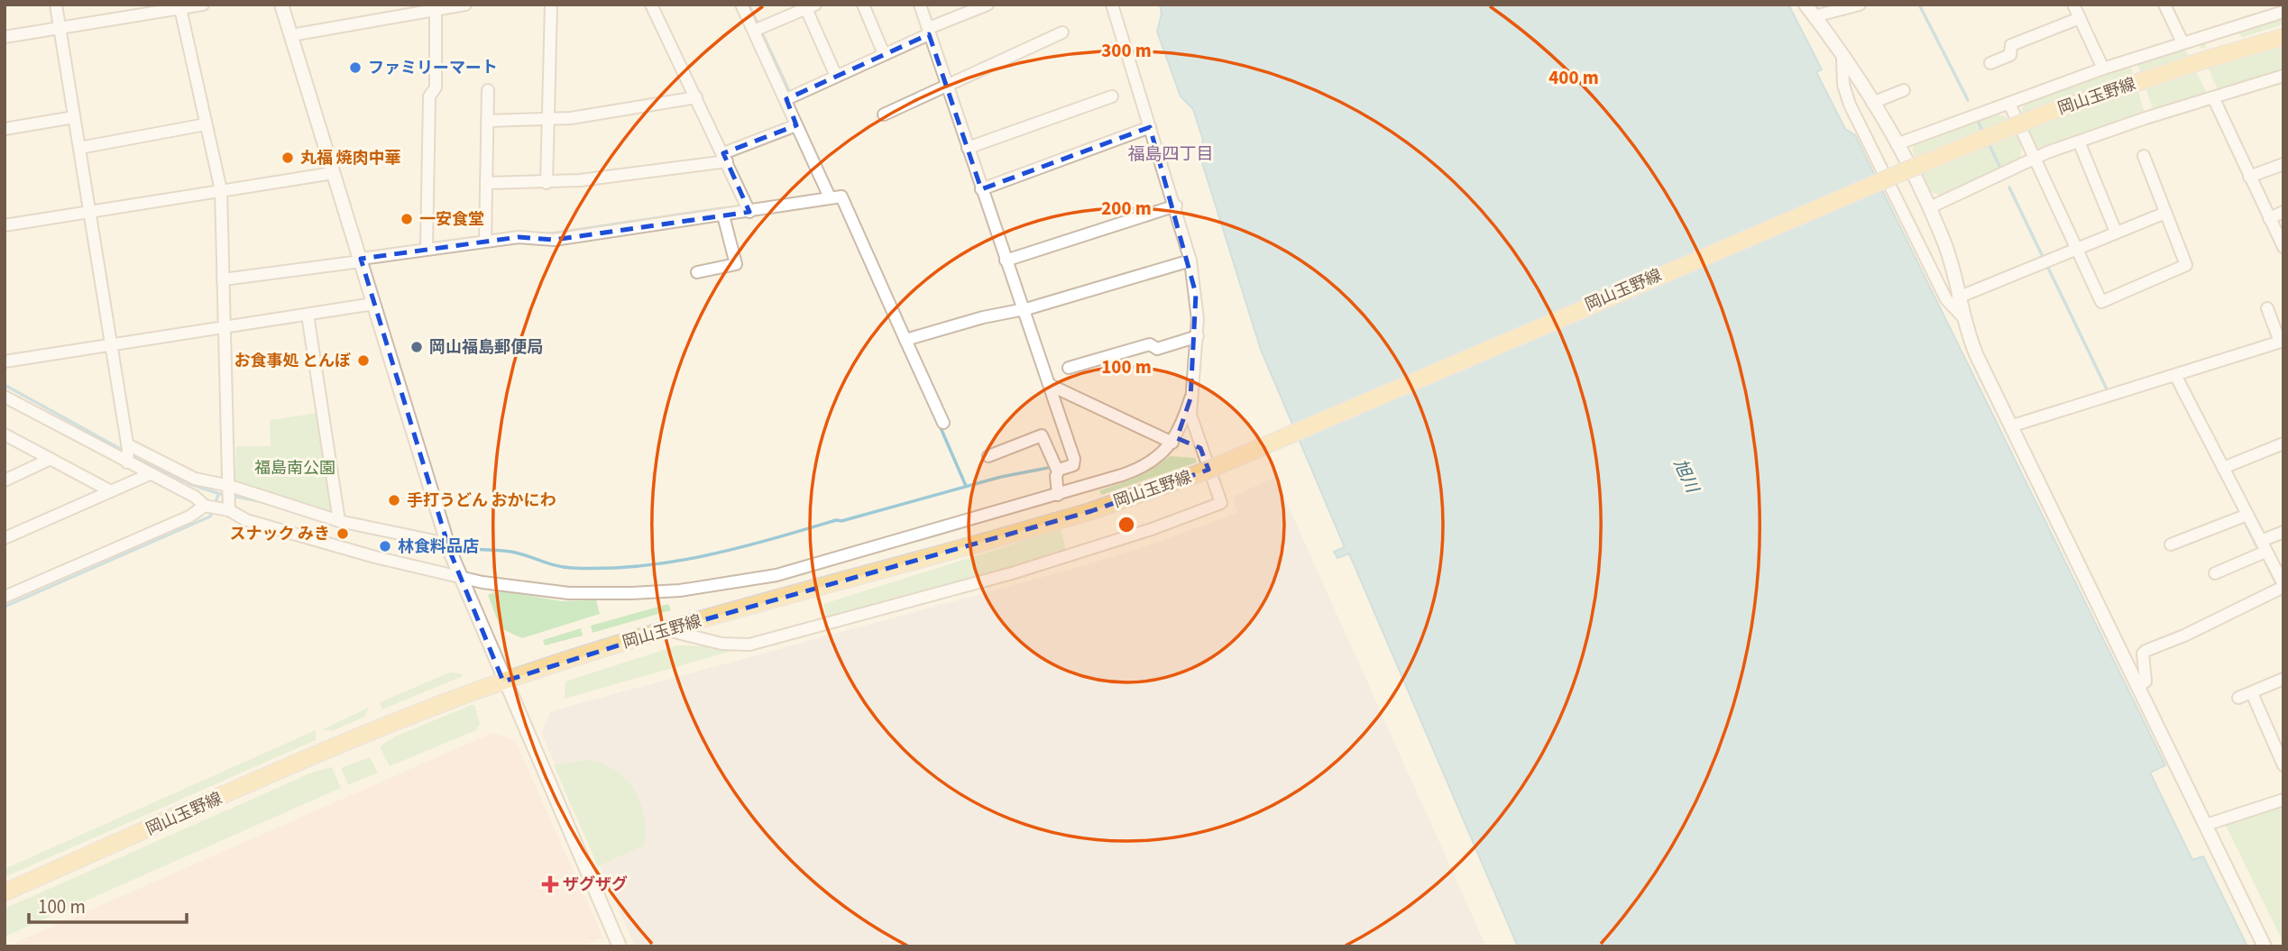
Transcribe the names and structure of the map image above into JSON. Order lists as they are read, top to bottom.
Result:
{
  "streets": {
    "main road": ["岡山玉野線"]
  },
  "districts": ["福島四丁目"],
  "water": ["旭川"],
  "parks": ["福島南公園"],
  "places": {
    "other": [
      "ファミリーマート",
      "丸福 焼肉中華",
      "一安食堂",
      "岡山福島郵便局",
      "お食事処 とんぼ",
      "手打うどん おかにわ",
      "スナック みき",
      "林食料品店"
    ],
    "health": ["ザグザグ"]
  },
  "scale_bar": "100 m",
  "rings": [
    "300 m",
    "400 m",
    "200 m",
    "100 m"
  ]
}
